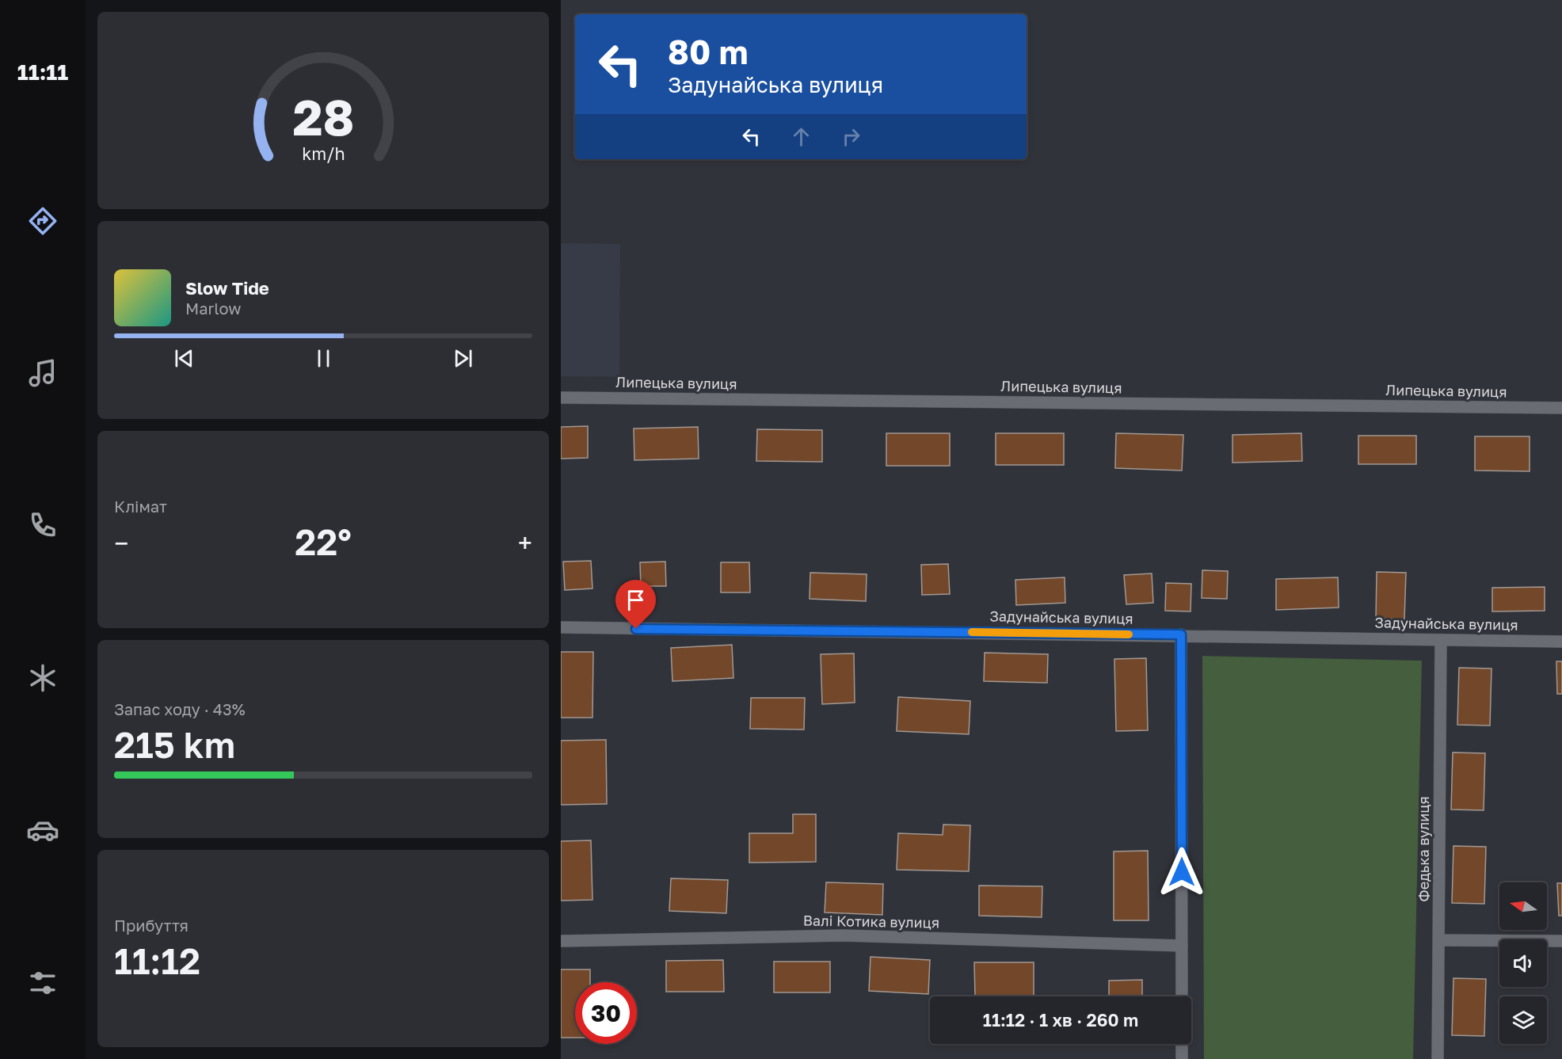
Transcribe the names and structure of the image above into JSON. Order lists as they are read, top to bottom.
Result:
{
  "streets": {
    "street": [
      "Липецька вулиця",
      "Задунайська вулиця",
      "Федька вулиця",
      "Валі Котика вулиця"
    ]
  },
  "crossings": [
    ["Задунайська вулиця", "Федька вулиця"]
  ],
  "north": "left",
  "page": {
    "tabs": "11:11",
    "turn": ["80 m", "Задунайська вулиця"],
    "song": ["Slow Tide", "Marlow"],
    "tile": [
      "Клімат",
      ["Запас ходу · 43%", "215 km"],
      ["Прибуття", "11:12"]
    ],
    "heat": ["−", "22°", "+"],
    "limit": "30",
    "trip": "11:12 · 1 хв · 260 m",
    "gauge": ["28", "km/h"]
  }
}
